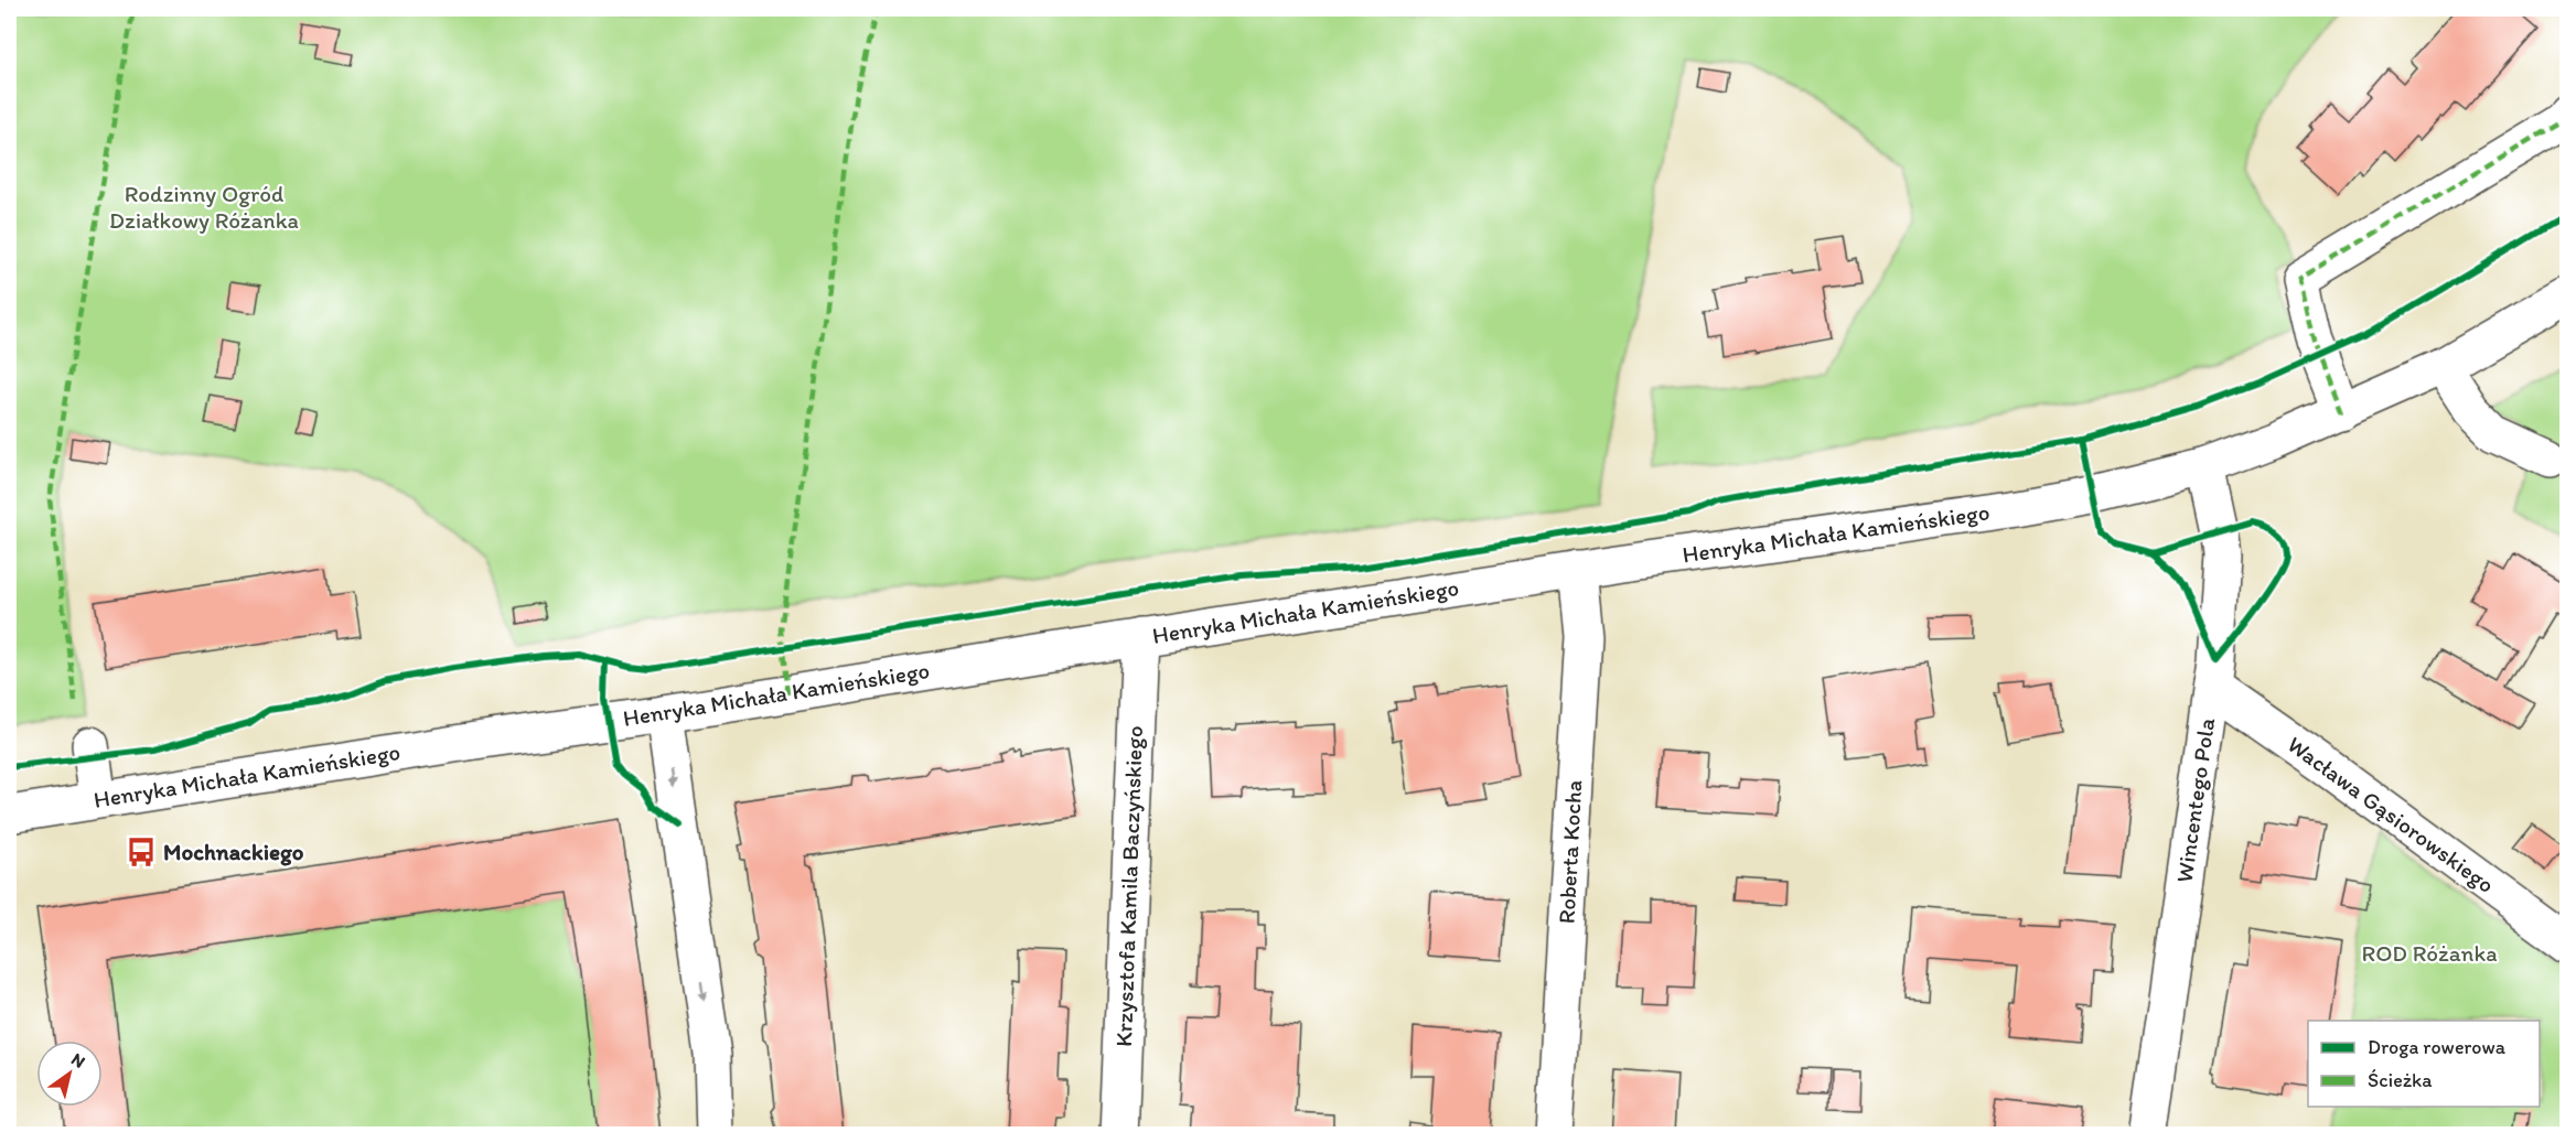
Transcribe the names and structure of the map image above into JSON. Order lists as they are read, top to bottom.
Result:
{
  "streets": {
    "street": [
      "Henryka Michała Kamieńskiego",
      "Wincentego Pola",
      "Wacława Gąsiorowskiego",
      "Roberta Kocha",
      "Krzysztofa Kamila Baczyńskiego"
    ]
  },
  "crossings": [
    ["Henryka Michała Kamieńskiego", "Wincentego Pola"],
    ["Henryka Michała Kamieńskiego", "Roberta Kocha"],
    ["Henryka Michała Kamieńskiego", "Krzysztofa Kamila Baczyńskiego"],
    ["Wincentego Pola", "Wacława Gąsiorowskiego"]
  ],
  "parks": ["Rodzinny Ogród Działkowy Różanka", "ROD Różanka"],
  "places": {
    "bus stop": ["Mochnackiego"]
  },
  "legend": ["Droga rowerowa", "Ścieżka"],
  "north": "top right"
}
